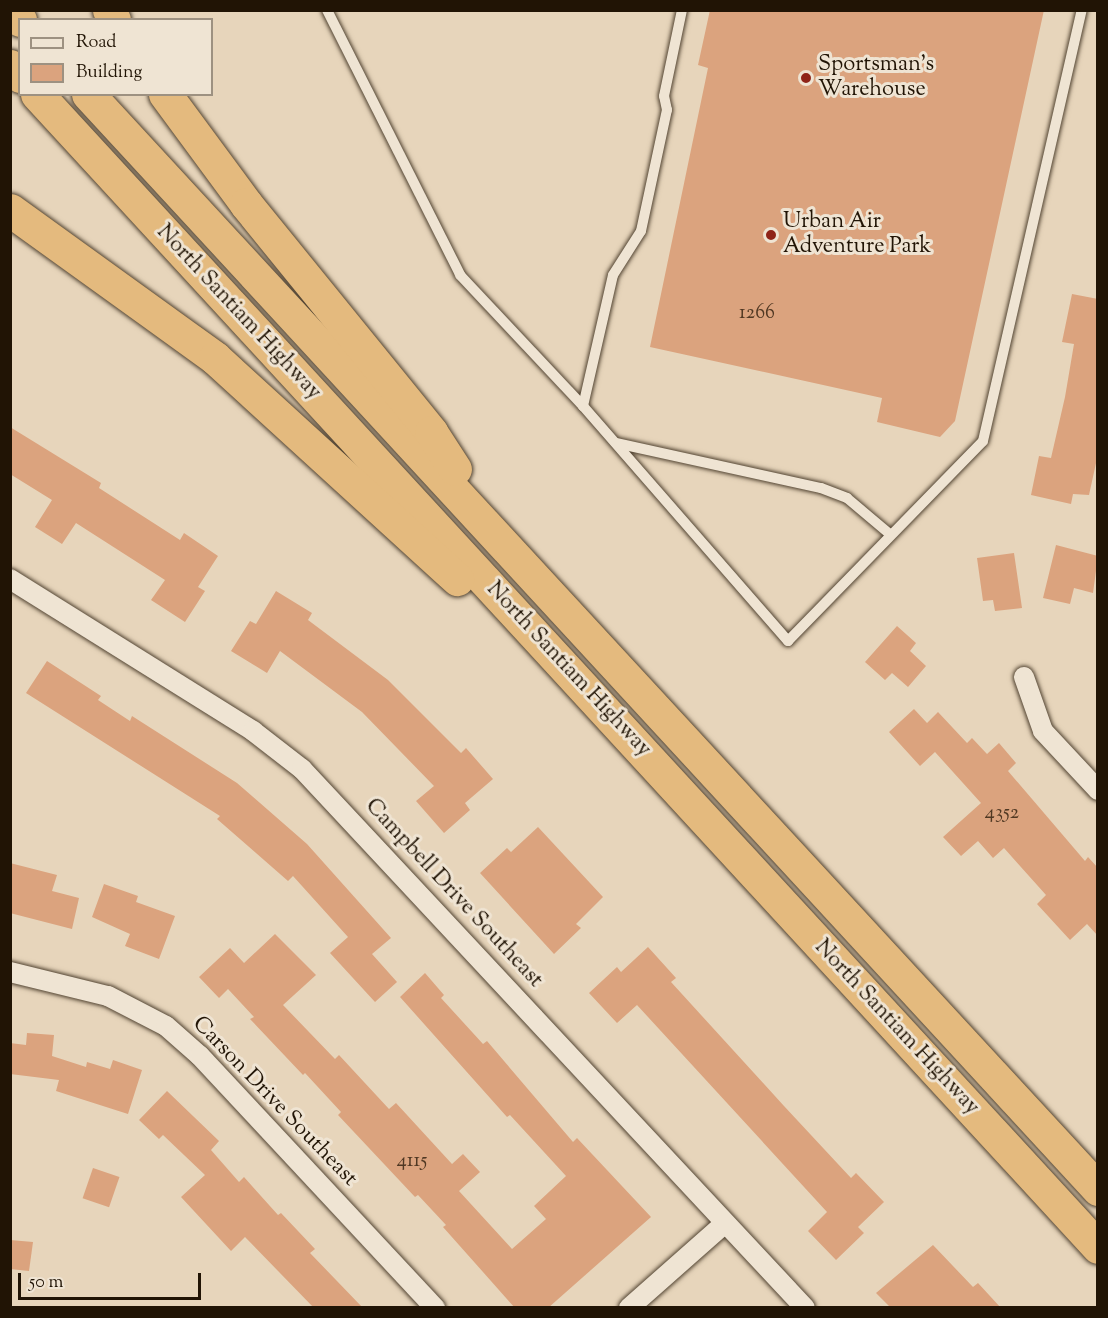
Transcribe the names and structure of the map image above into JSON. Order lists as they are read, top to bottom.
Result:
{
  "streets": {
    "highway": ["North Santiam Highway"],
    "street": ["Campbell Drive Southeast", "Carson Drive Southeast"]
  },
  "places": ["Sportsman's Warehouse", "Urban Air Adventure Park"],
  "house_numbers": ["1266", "4352", "4115"],
  "legend": ["Road", "Building"],
  "scale_bar": "50 m"
}
